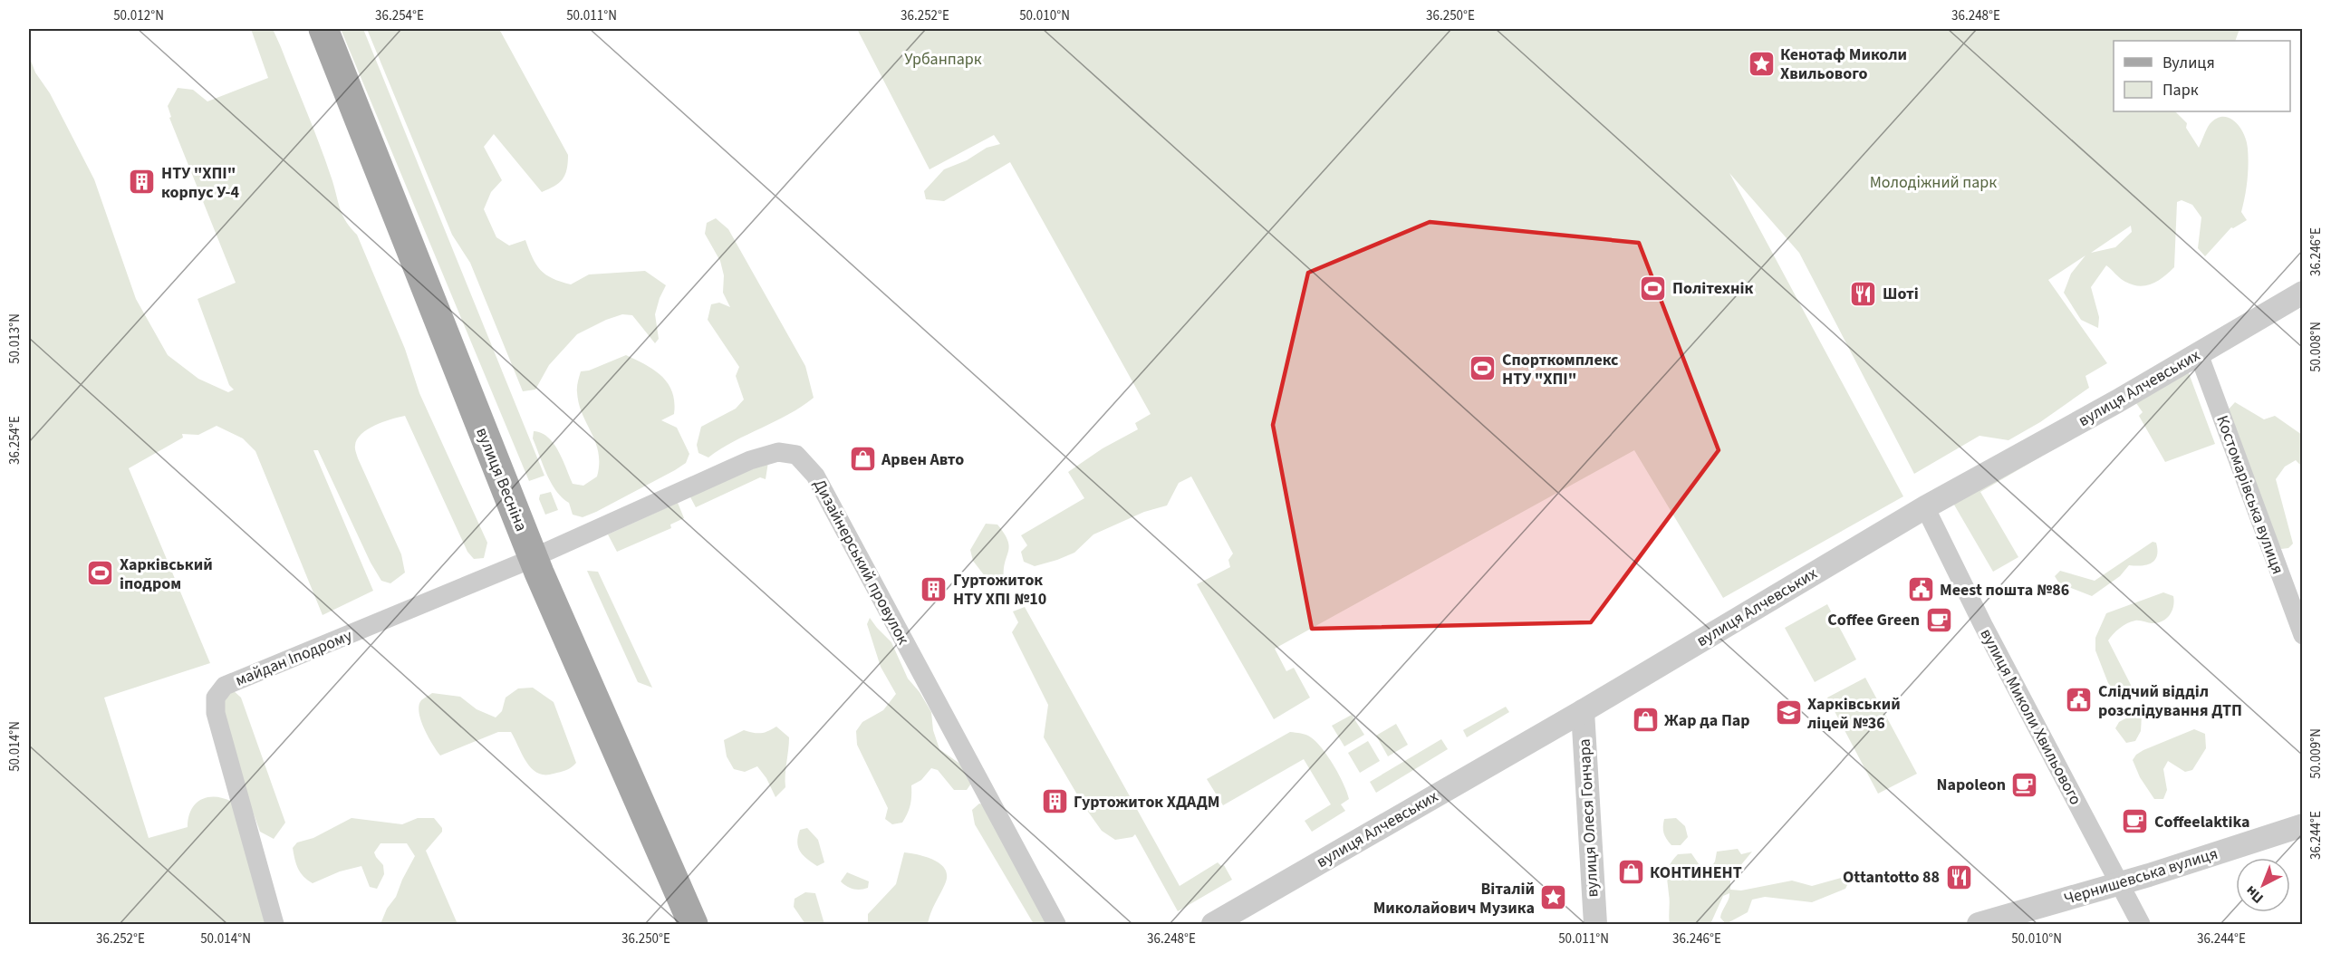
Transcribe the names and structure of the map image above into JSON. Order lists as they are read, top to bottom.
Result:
{
  "streets": {
    "main road": ["вулиця Весніна"],
    "street": [
      "вулиця Алчевських",
      "Костомарівська вулиця",
      "Дизайнерський провулок",
      "майдан Іподрому",
      "вулиця Миколи Хвильового",
      "вулиця Олеся Гончара",
      "Чернишевська вулиця"
    ]
  },
  "crossings": [
    ["вулиця Алчевських", "Костомарівська вулиця"],
    ["вулиця Алчевських", "вулиця Миколи Хвильового"],
    ["вулиця Алчевських", "вулиця Олеся Гончара"],
    ["вулиця Весніна", "Дизайнерський провулок"],
    ["вулиця Весніна", "майдан Іподрому"],
    ["Дизайнерський провулок", "майдан Іподрому"],
    ["вулиця Миколи Хвильового", "Чернишевська вулиця"]
  ],
  "parks": ["Урбанпарк", "Молодіжний парк"],
  "places": {
    "place": ["Кенотаф Миколи Хвильового", "Віталій Миколайович Музика"],
    "building": ["НТУ \"ХПІ\" корпус У-4", "Гуртожиток НТУ ХПІ №10", "Гуртожиток ХДАДМ"],
    "sports": ["Політехнік", "Спорткомплекс НТУ \"ХПІ\"", "Харківський іподром"],
    "restaurant": ["Шоті", "Ottantotto 88"],
    "shop": ["Арвен Авто", "Жар да Пар", "КОНТИНЕНТ"],
    "public building": ["Meest пошта №86", "Слідчий відділ розслідування ДТП"],
    "cafe": ["Coffee Green", "Napoleon", "Coffeelaktika"],
    "school or university": ["Харківський ліцей №36"]
  },
  "legend": ["Вулиця", "Парк"],
  "north": "bottom left",
  "coordinates": [
    "50.012°N",
    "36.254°E",
    "50.011°N",
    "36.252°E",
    "50.010°N",
    "36.250°E",
    "36.248°E",
    "36.246°E",
    "50.013°N",
    "50.008°N",
    "50.014°N",
    "50.009°N",
    "36.244°E"
  ]
}
